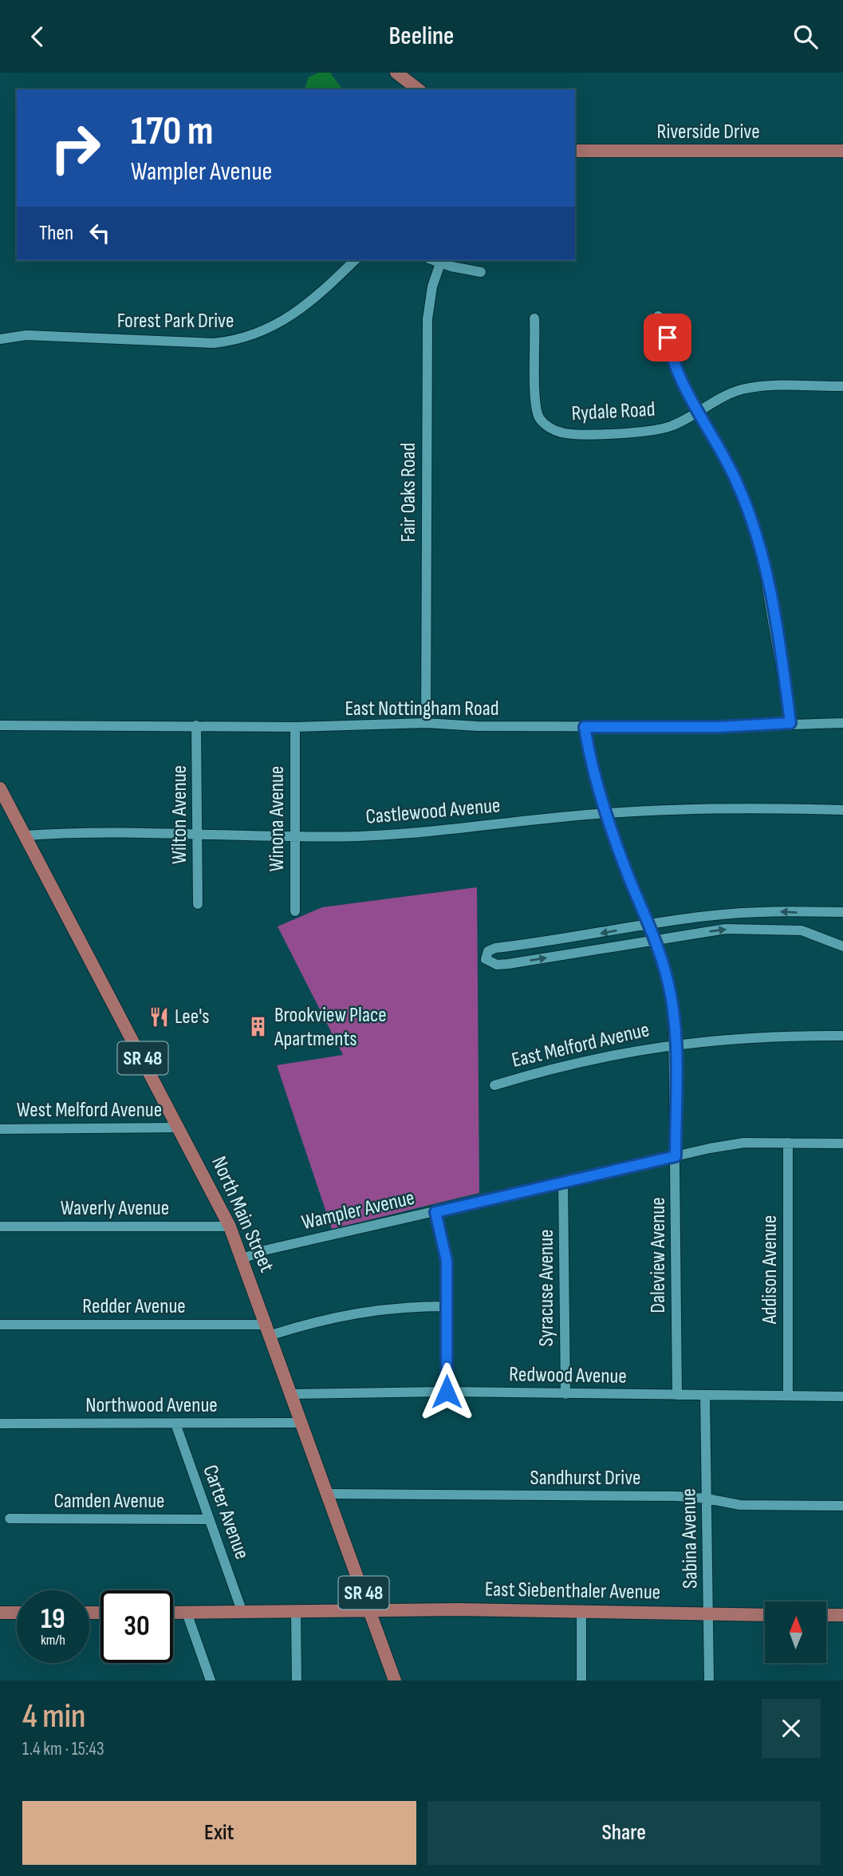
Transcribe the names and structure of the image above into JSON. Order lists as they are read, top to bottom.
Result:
{
  "streets": {
    "main road": [
      "Riverside Drive",
      "SR 48",
      "North Main Street",
      "East Siebenthaler Avenue"
    ],
    "street": [
      "Forest Park Drive",
      "Rydale Road",
      "Fair Oaks Road",
      "East Nottingham Road",
      "Castlewood Avenue",
      "Wilton Avenue",
      "Winona Avenue",
      "East Melford Avenue",
      "West Melford Avenue",
      "Waverly Avenue",
      "Wampler Avenue",
      "Daleview Avenue",
      "Addison Avenue",
      "Syracuse Avenue",
      "Redder Avenue",
      "Redwood Avenue",
      "Northwood Avenue",
      "Sandhurst Drive",
      "Camden Avenue",
      "Carter Avenue",
      "Sabina Avenue"
    ]
  },
  "crossings": [
    ["Fair Oaks Road", "East Nottingham Road"],
    ["East Nottingham Road", "Wilton Avenue"],
    ["East Nottingham Road", "Winona Avenue"],
    ["East Nottingham Road", "Daleview Avenue"],
    ["Castlewood Avenue", "Wilton Avenue"],
    ["Castlewood Avenue", "Winona Avenue"],
    ["Castlewood Avenue", "North Main Street"],
    ["Castlewood Avenue", "Daleview Avenue"],
    ["East Melford Avenue", "Daleview Avenue"],
    ["West Melford Avenue", "North Main Street"],
    ["Waverly Avenue", "North Main Street"],
    ["Wampler Avenue", "North Main Street"],
    ["Wampler Avenue", "Daleview Avenue"],
    ["Wampler Avenue", "Addison Avenue"],
    ["Wampler Avenue", "Syracuse Avenue"],
    ["North Main Street", "Redder Avenue"],
    ["North Main Street", "Redwood Avenue"],
    ["North Main Street", "Northwood Avenue"],
    ["North Main Street", "Sandhurst Drive"],
    ["North Main Street", "East Siebenthaler Avenue"],
    ["Daleview Avenue", "Redwood Avenue"],
    ["Addison Avenue", "Redwood Avenue"],
    ["Syracuse Avenue", "Redwood Avenue"],
    ["Redwood Avenue", "Sabina Avenue"],
    ["Northwood Avenue", "Carter Avenue"],
    ["Sandhurst Drive", "Sabina Avenue"],
    ["Camden Avenue", "Carter Avenue"],
    ["Carter Avenue", "East Siebenthaler Avenue"],
    ["Sabina Avenue", "East Siebenthaler Avenue"]
  ],
  "places": {
    "restaurant": ["Lee's"],
    "building": ["Brookview Place Apartments"]
  },
  "north": "top",
  "page": {
    "header": "Beeline",
    "turn": ["170 m", "Wampler Avenue"],
    "then": "Then",
    "speed": "19 km/h",
    "limit": "30",
    "heading": ["4 min", "1.4 km · 15:43"],
    "buttons": ["Exit", "Share"]
  }
}
